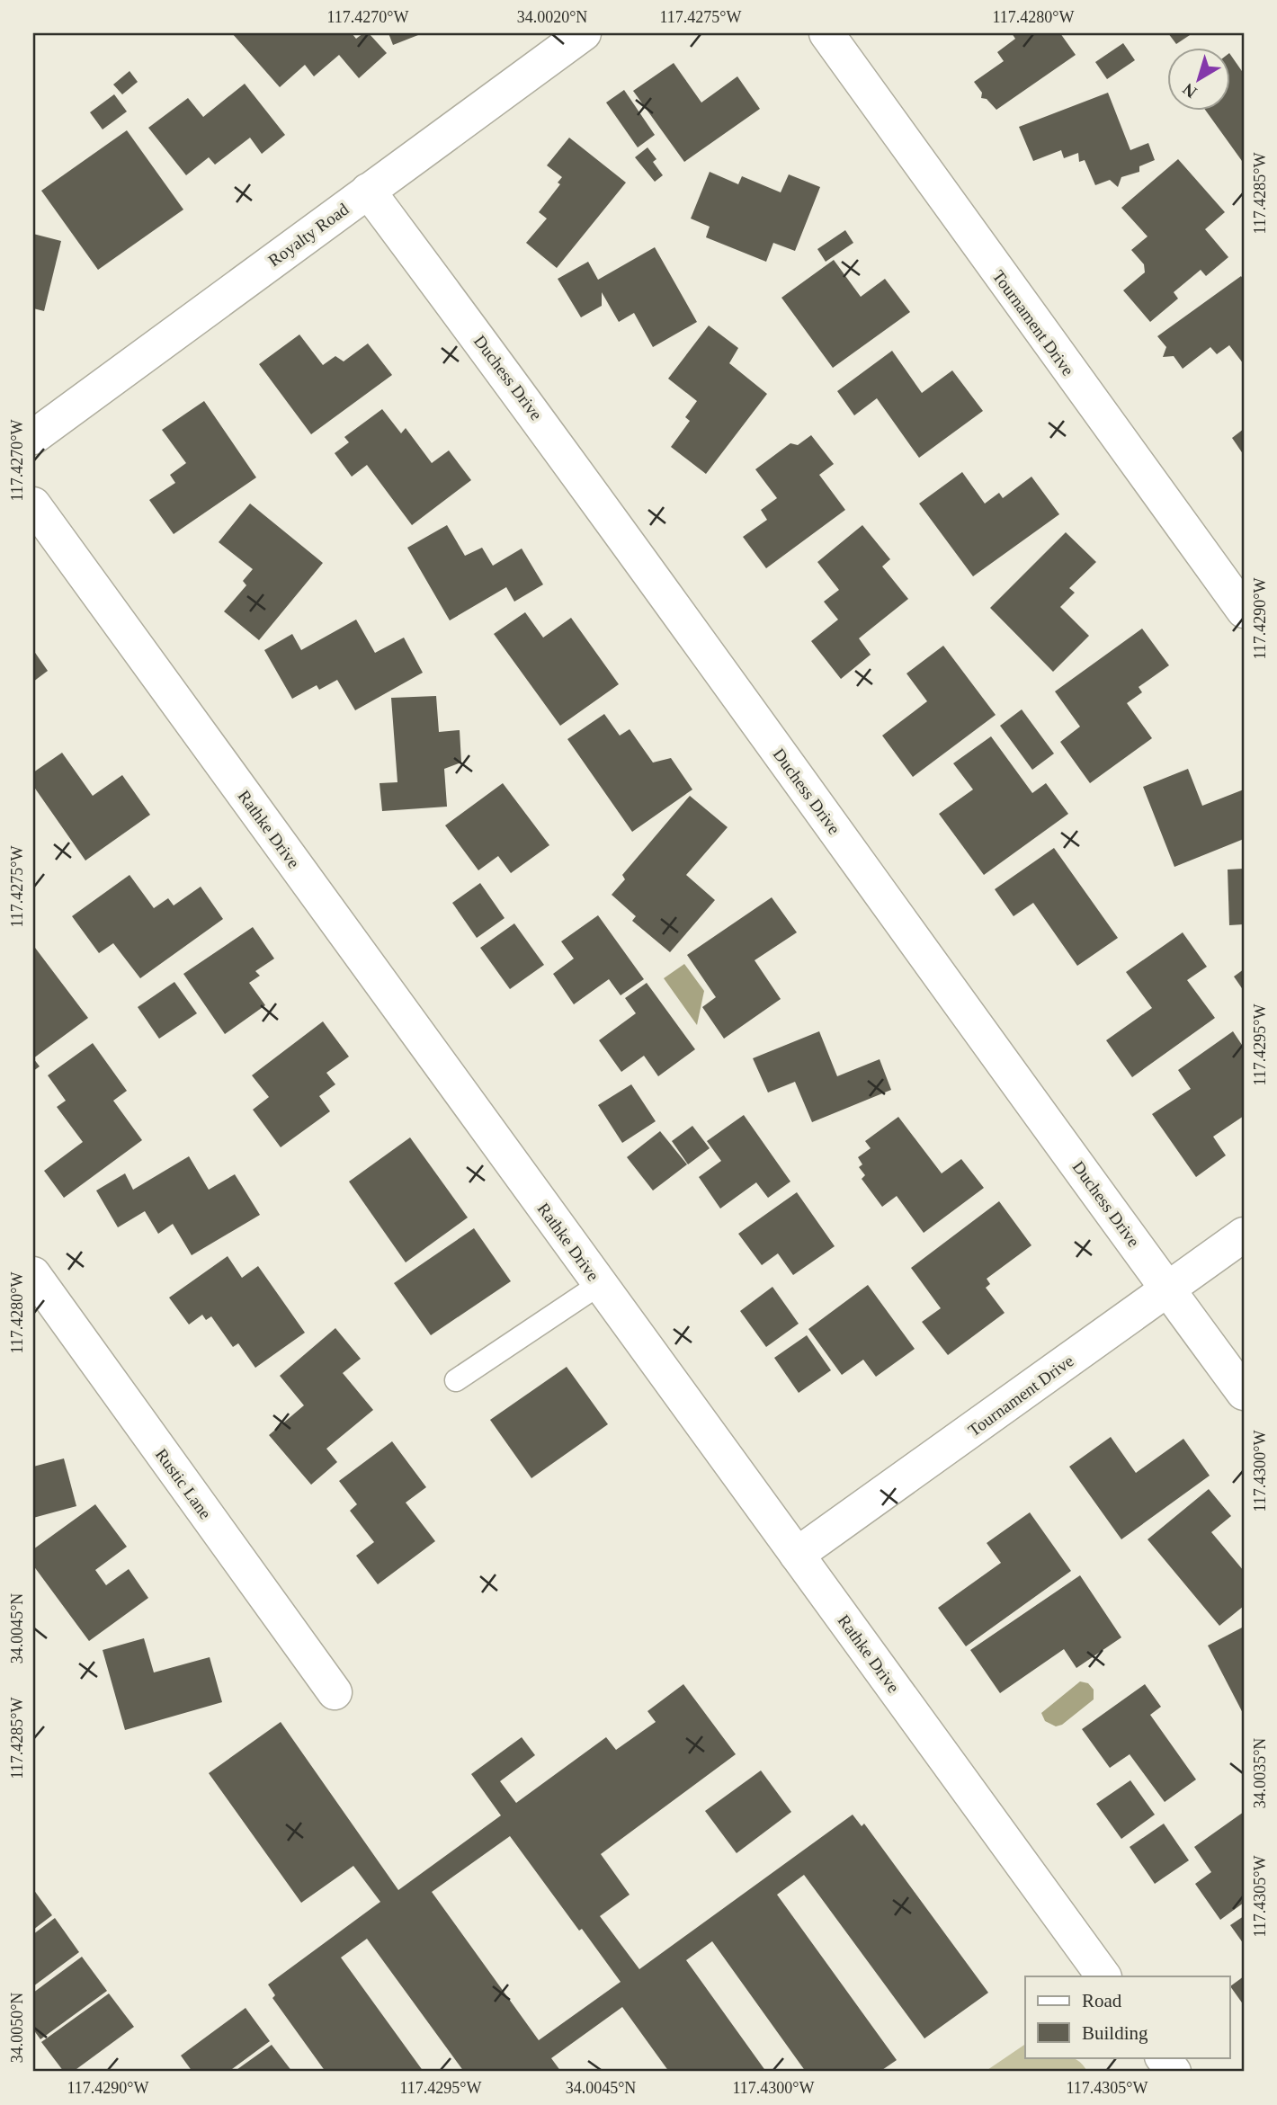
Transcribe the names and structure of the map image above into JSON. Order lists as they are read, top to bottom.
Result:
{
  "streets": {
    "street": [
      "Royalty Road",
      "Tournament Drive",
      "Duchess Drive",
      "Rathke Drive",
      "Rustic Lane"
    ]
  },
  "crossings": [
    ["Royalty Road", "Duchess Drive"],
    ["Tournament Drive", "Duchess Drive"],
    ["Tournament Drive", "Rathke Drive"]
  ],
  "legend": ["Road", "Building"],
  "north": "bottom left",
  "coordinates": [
    "117.4270°W",
    "34.0020°N",
    "117.4275°W",
    "117.4280°W",
    "117.4285°W",
    "117.4290°W",
    "117.4295°W",
    "117.4300°W",
    "34.0045°N",
    "34.0035°N",
    "117.4305°W",
    "34.0050°N"
  ]
}
